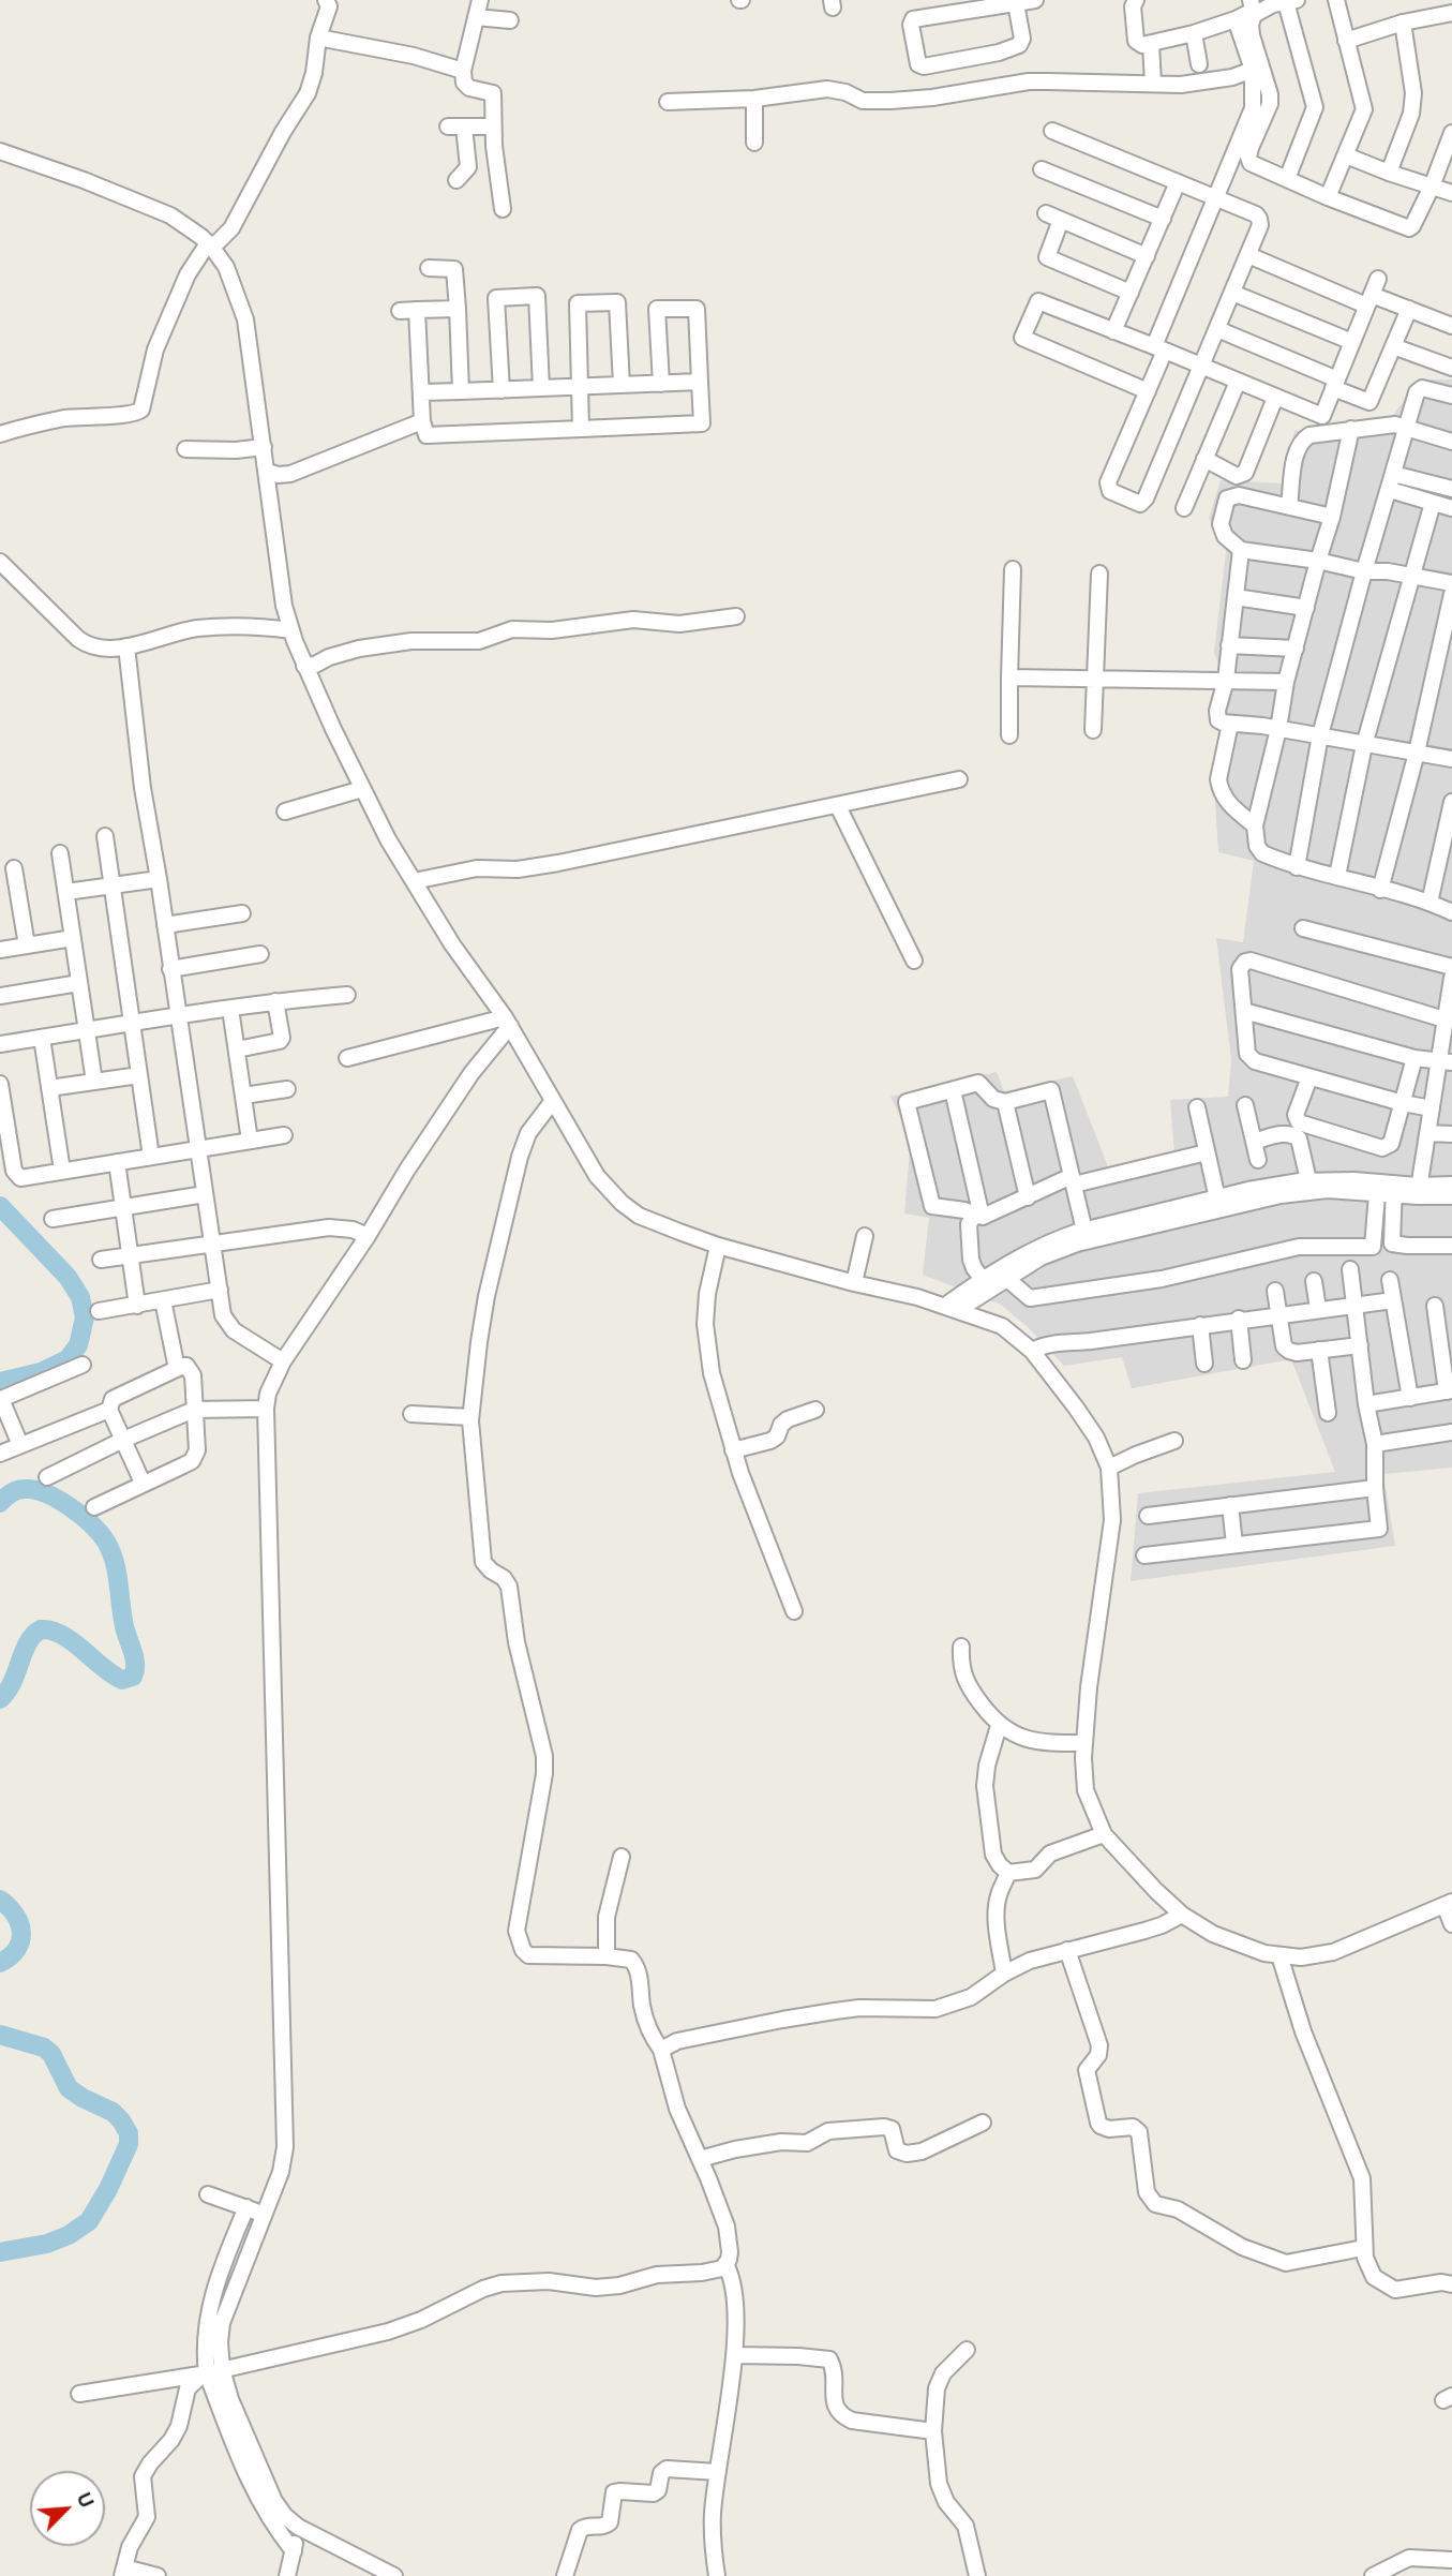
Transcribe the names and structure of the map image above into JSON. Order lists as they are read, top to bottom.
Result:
{
  "north": "top right"
}
